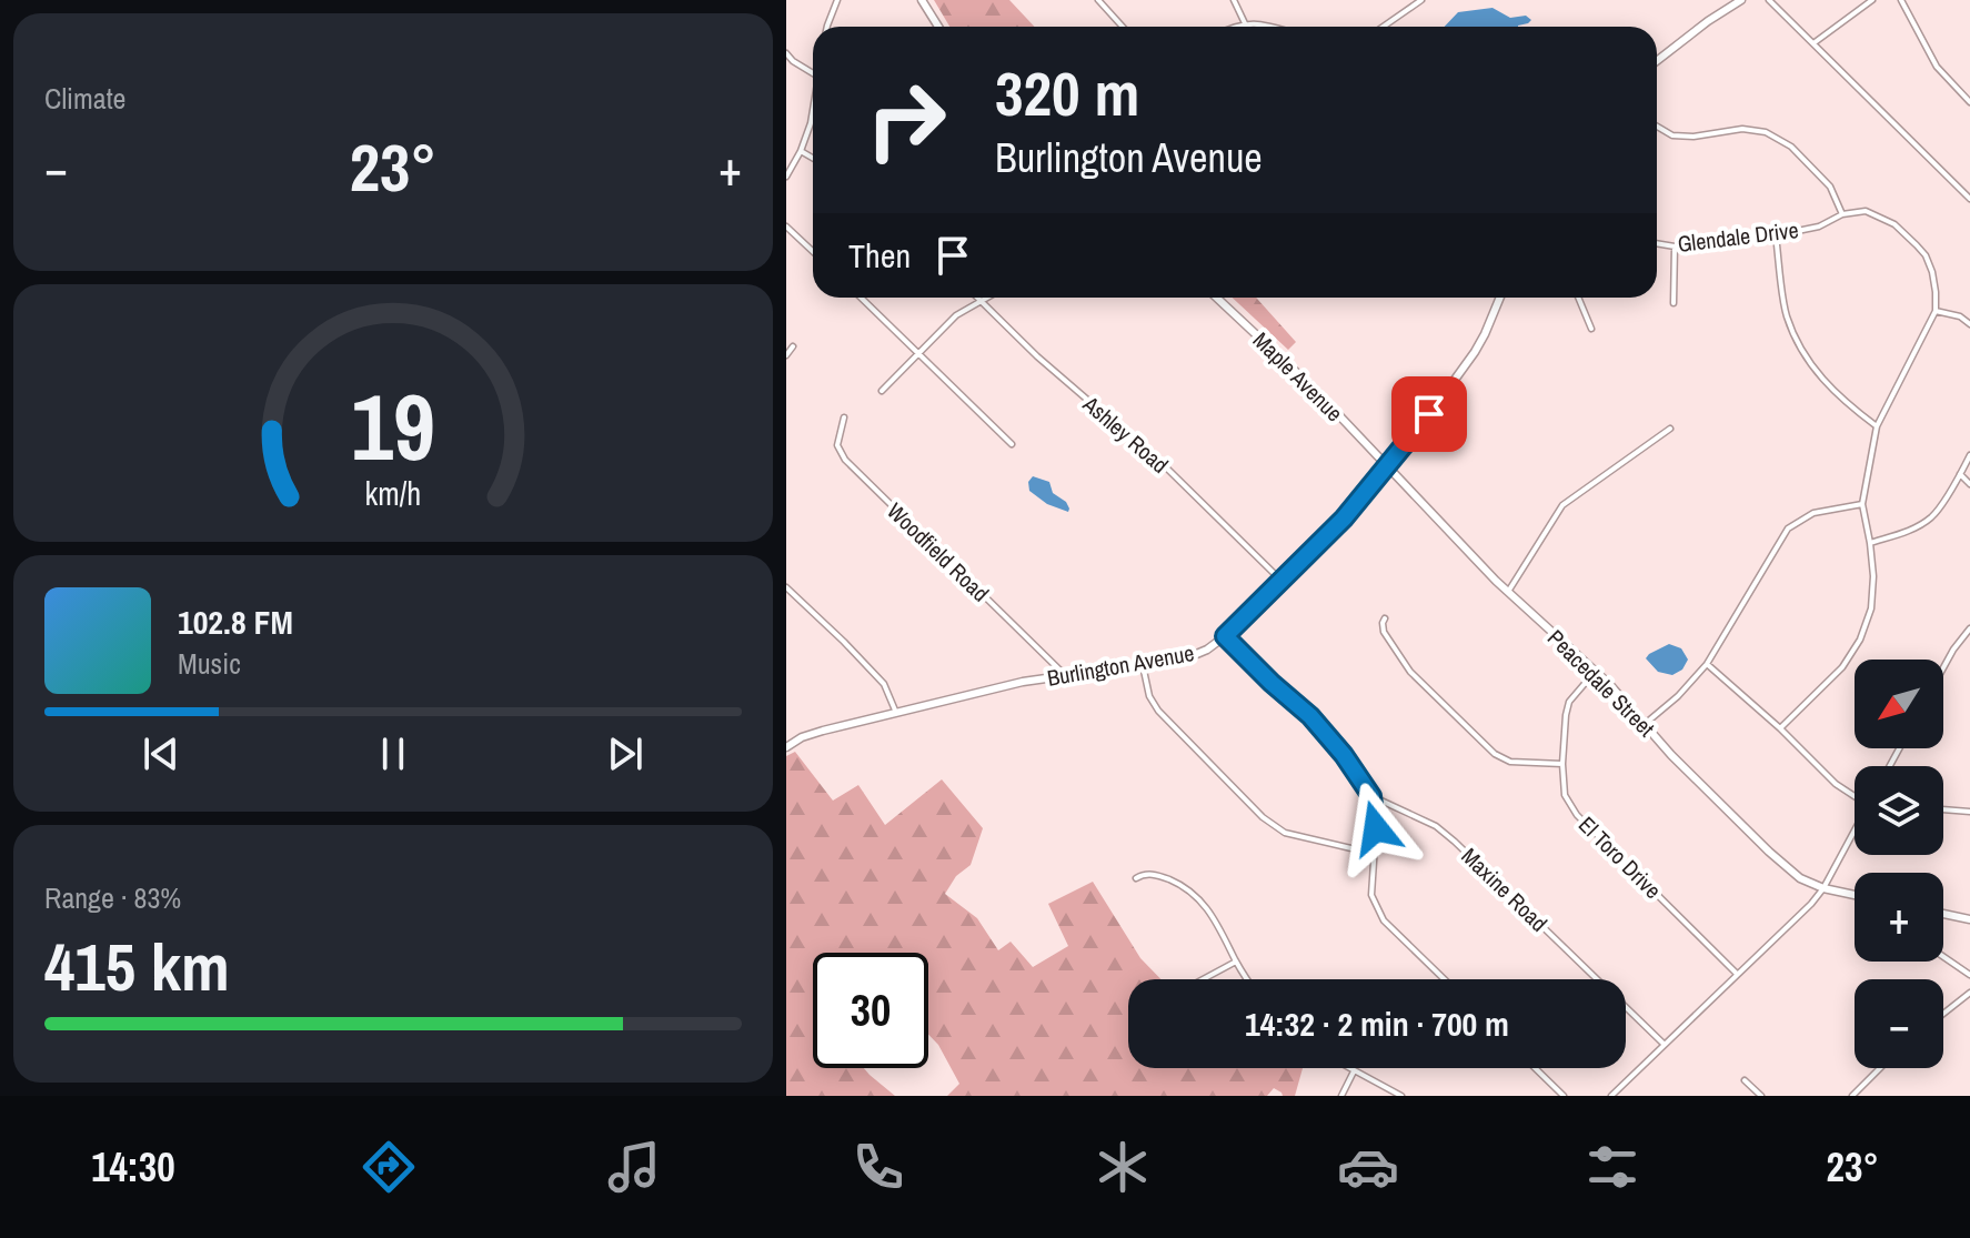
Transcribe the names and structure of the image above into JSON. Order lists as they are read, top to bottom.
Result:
{
  "streets": {
    "main road": ["Maple Avenue", "Burlington Avenue", "Peacedale Street"],
    "street": [
      "Glendale Drive",
      "Ashley Road",
      "Woodfield Road",
      "El Toro Drive",
      "Maxine Road"
    ]
  },
  "crossings": [
    ["Maple Avenue", "Burlington Avenue"],
    ["Maple Avenue", "Peacedale Street"],
    ["Ashley Road", "Burlington Avenue"],
    ["Woodfield Road", "Burlington Avenue"],
    ["Burlington Avenue", "Peacedale Street"],
    ["Peacedale Street", "El Toro Drive"]
  ],
  "north": "bottom left",
  "page": {
    "tile": [
      "Climate",
      ["Range · 83%", "415 km"]
    ],
    "turn": ["320 m", "Burlington Avenue"],
    "heat": ["−", "23°", "+"],
    "then": "Then",
    "song": ["102.8 FM", "Music"],
    "map_buttons": ["+", "−"],
    "limit": "30",
    "trip": "14:32 · 2 min · 700 m",
    "tabs": ["14:30", "23°"],
    "gauge": ["19", "km/h"]
  }
}
